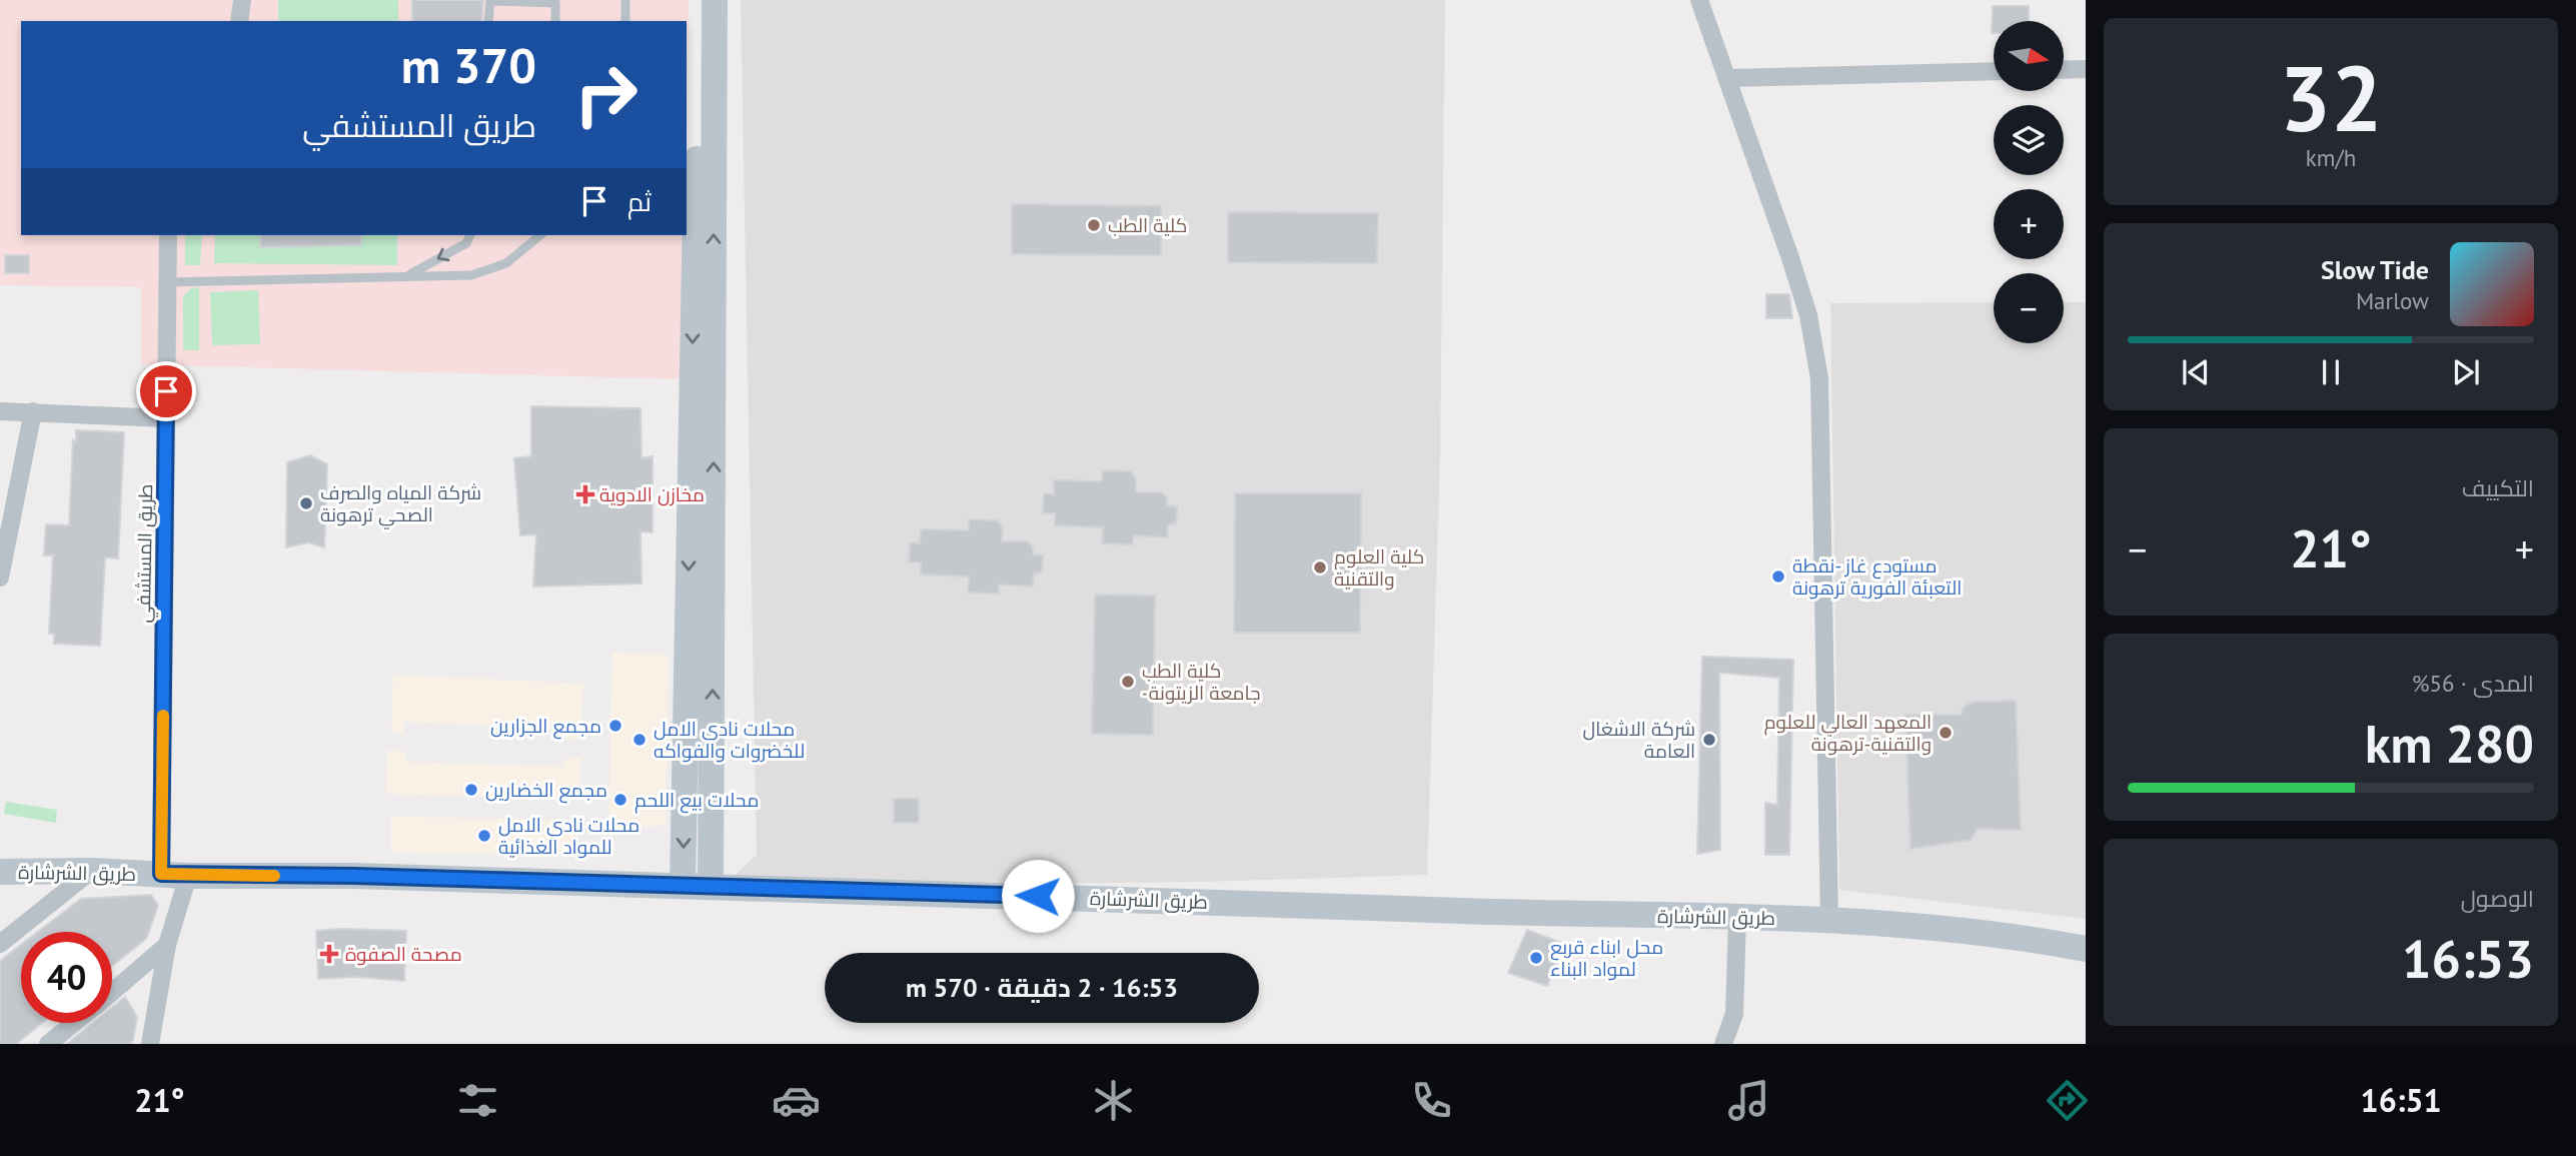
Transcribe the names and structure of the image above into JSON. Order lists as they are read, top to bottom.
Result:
{
  "streets": {
    "street": ["طريق المستشفي", "طريق الشرشارة"]
  },
  "crossings": [
    ["طريق المستشفي", "طريق الشرشارة"]
  ],
  "places": {
    "other": [
      "كلية الطب",
      "شركة المياه والصرف الصحي ترهونة",
      "كلية العلوم والتقنية",
      "مستودع غاز -نقطة التعبئة الفورية ترهونة",
      "كلية الطب -جامعة الزيتونة",
      "مجمع الجزارين",
      "المعهد العالي للعلوم والتقنية-ترهونة",
      "محلات نادي الامل للخضروات والفواكه",
      "شركة الاشغال العامة",
      "مجمع الخضارين",
      "محلات بيع اللحم",
      "محلات نادي الامل للمواد الغذائية",
      "محل ابناء قربع لمواد البناء"
    ],
    "health": ["مخازن الادوية", "مصحة الصفوة"]
  },
  "north": "right",
  "page": {
    "tile": [
      ["32", "km/h"],
      "التكييف",
      ["المدى · 56%", "280 km"],
      ["الوصول", "16:53"]
    ],
    "map_buttons": ["+", "−"],
    "turn": ["370 m", "طريق المستشفي"],
    "then": "ثم",
    "song": ["Slow Tide", "Marlow"],
    "heat": ["−", "21°", "+"],
    "limit": "40",
    "trip": "16:53 · 2 دقيقة · 570 m",
    "tabs": ["16:51", "21°"]
  }
}
